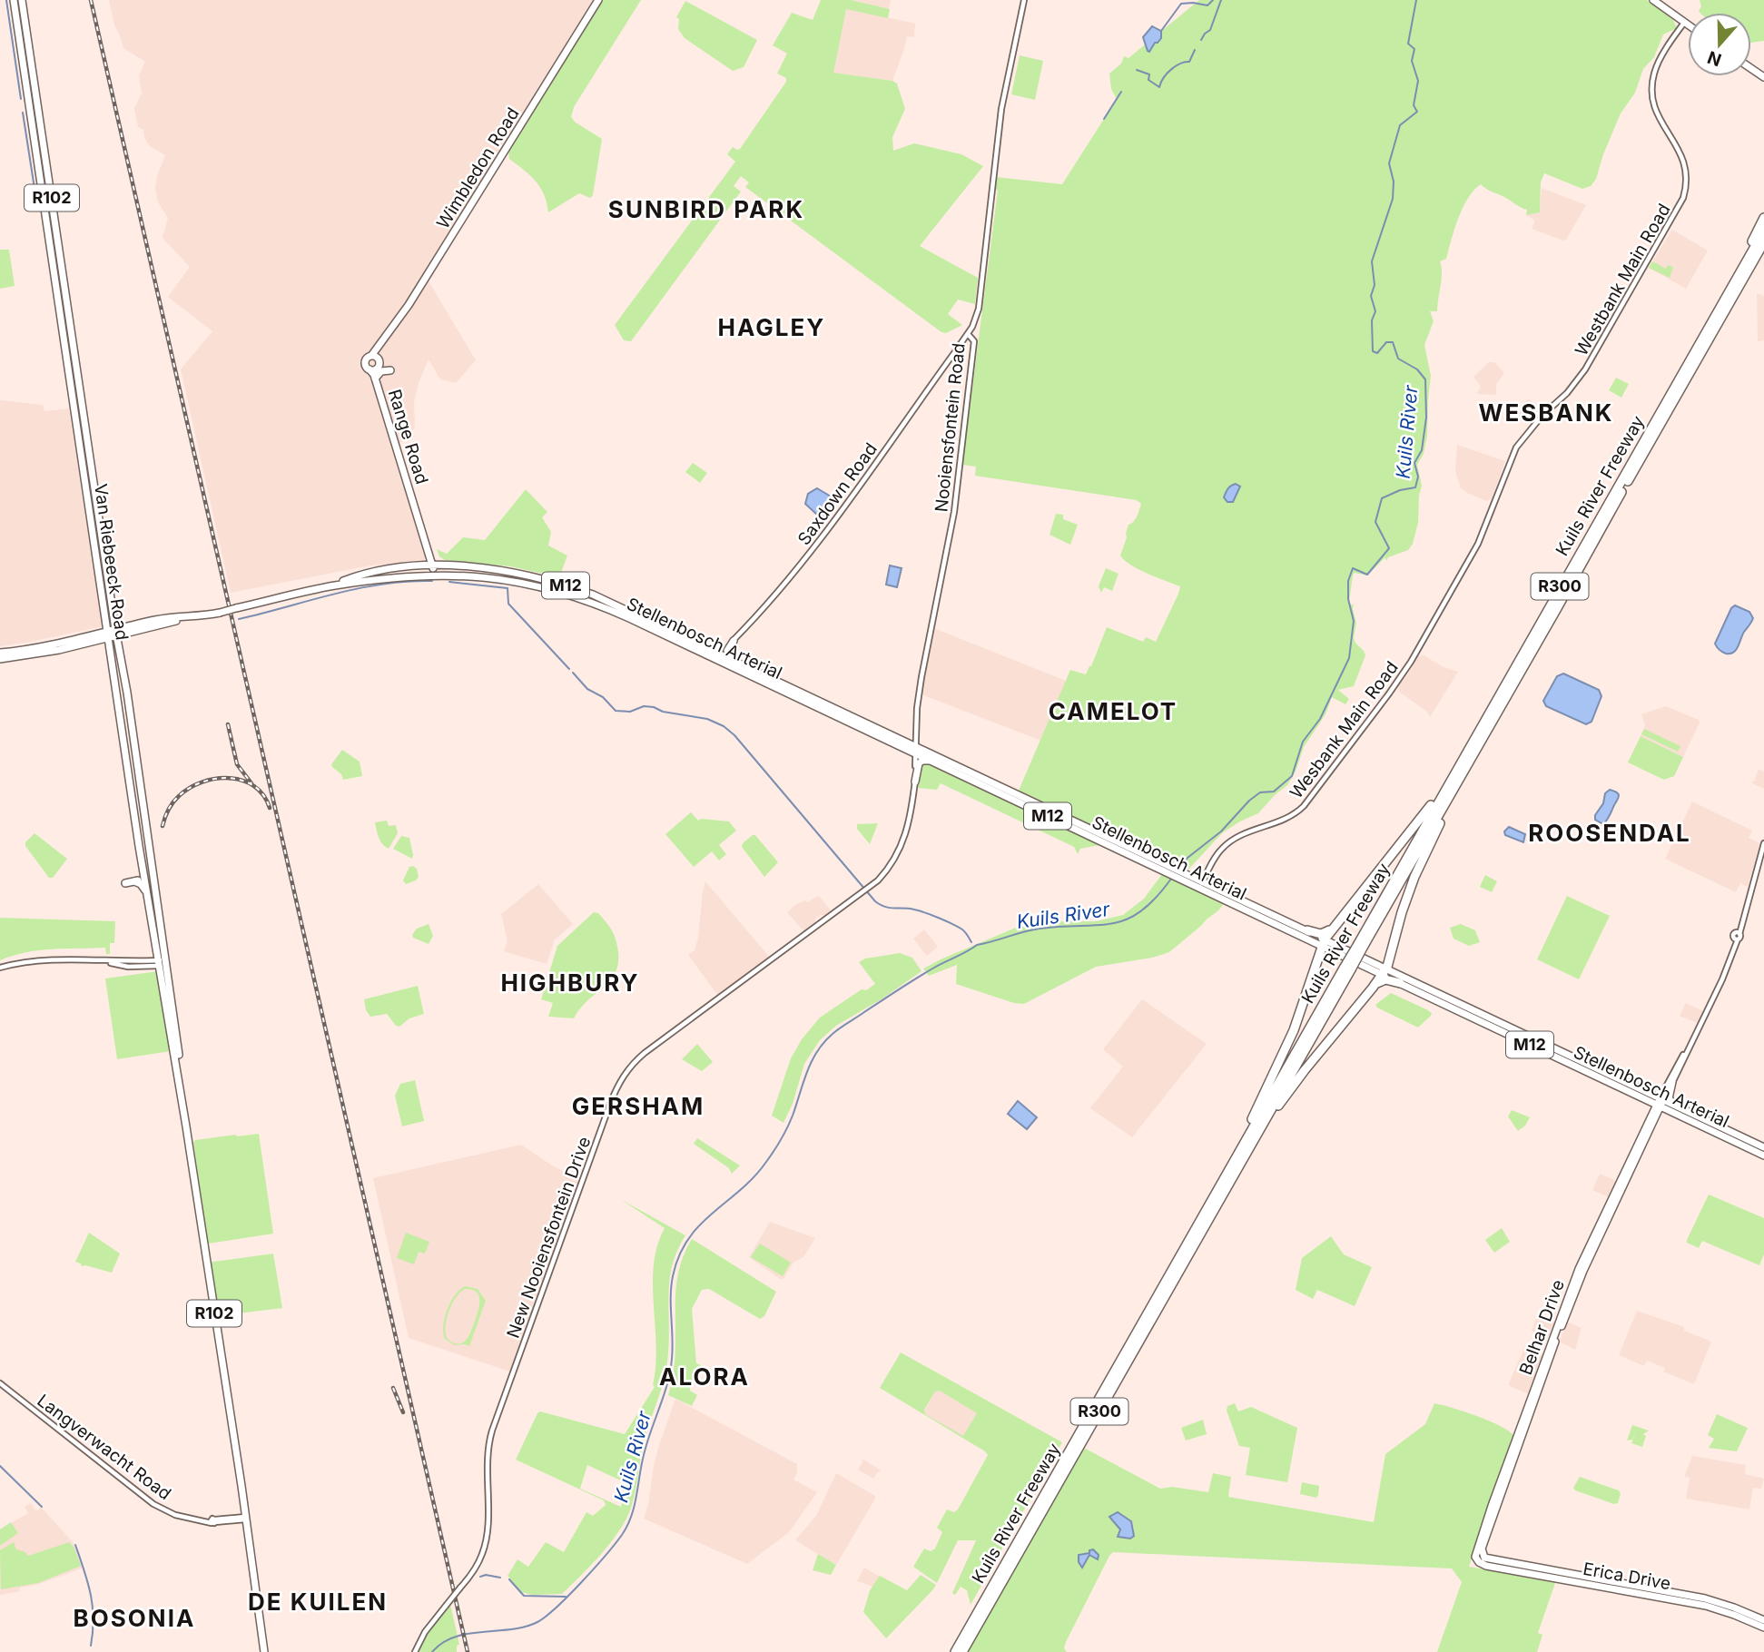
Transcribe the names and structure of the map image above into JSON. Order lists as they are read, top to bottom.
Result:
{
  "streets": {
    "highway": ["Kuils River Freeway", "R300"],
    "main road": [
      "Wimbledon Road",
      "R102",
      "Range Road",
      "Van Riebeeck Road",
      "M12",
      "Stellenbosch Arterial",
      "Belhar Drive",
      "Erica Drive"
    ],
    "street": [
      "Westbank Main Road",
      "Nooiensfontein Road",
      "Saxdown Road",
      "Wesbank Main Road",
      "New Nooiensfontein Drive",
      "Langverwacht Road"
    ]
  },
  "crossings": [
    ["Westbank Main Road", "Wesbank Main Road"],
    ["Nooiensfontein Road", "Saxdown Road"],
    ["Nooiensfontein Road", "Stellenbosch Arterial"],
    ["Nooiensfontein Road", "New Nooiensfontein Drive"],
    ["Range Road", "Stellenbosch Arterial"],
    ["Saxdown Road", "Stellenbosch Arterial"],
    ["Van Riebeeck Road", "M12"],
    ["Van Riebeeck Road", "Stellenbosch Arterial"],
    ["Van Riebeeck Road", "Langverwacht Road"],
    ["M12", "Stellenbosch Arterial"],
    ["Stellenbosch Arterial", "Wesbank Main Road"],
    ["Stellenbosch Arterial", "New Nooiensfontein Drive"],
    ["Stellenbosch Arterial", "Belhar Drive"],
    ["Belhar Drive", "Erica Drive"]
  ],
  "districts": [
    "SUNBIRD PARK",
    "HAGLEY",
    "WESBANK",
    "CAMELOT",
    "ROOSENDAL",
    "HIGHBURY",
    "GERSHAM",
    "ALORA",
    "DE KUILEN",
    "BOSONIA"
  ],
  "water": ["Kuils River"],
  "north": "bottom"
}
